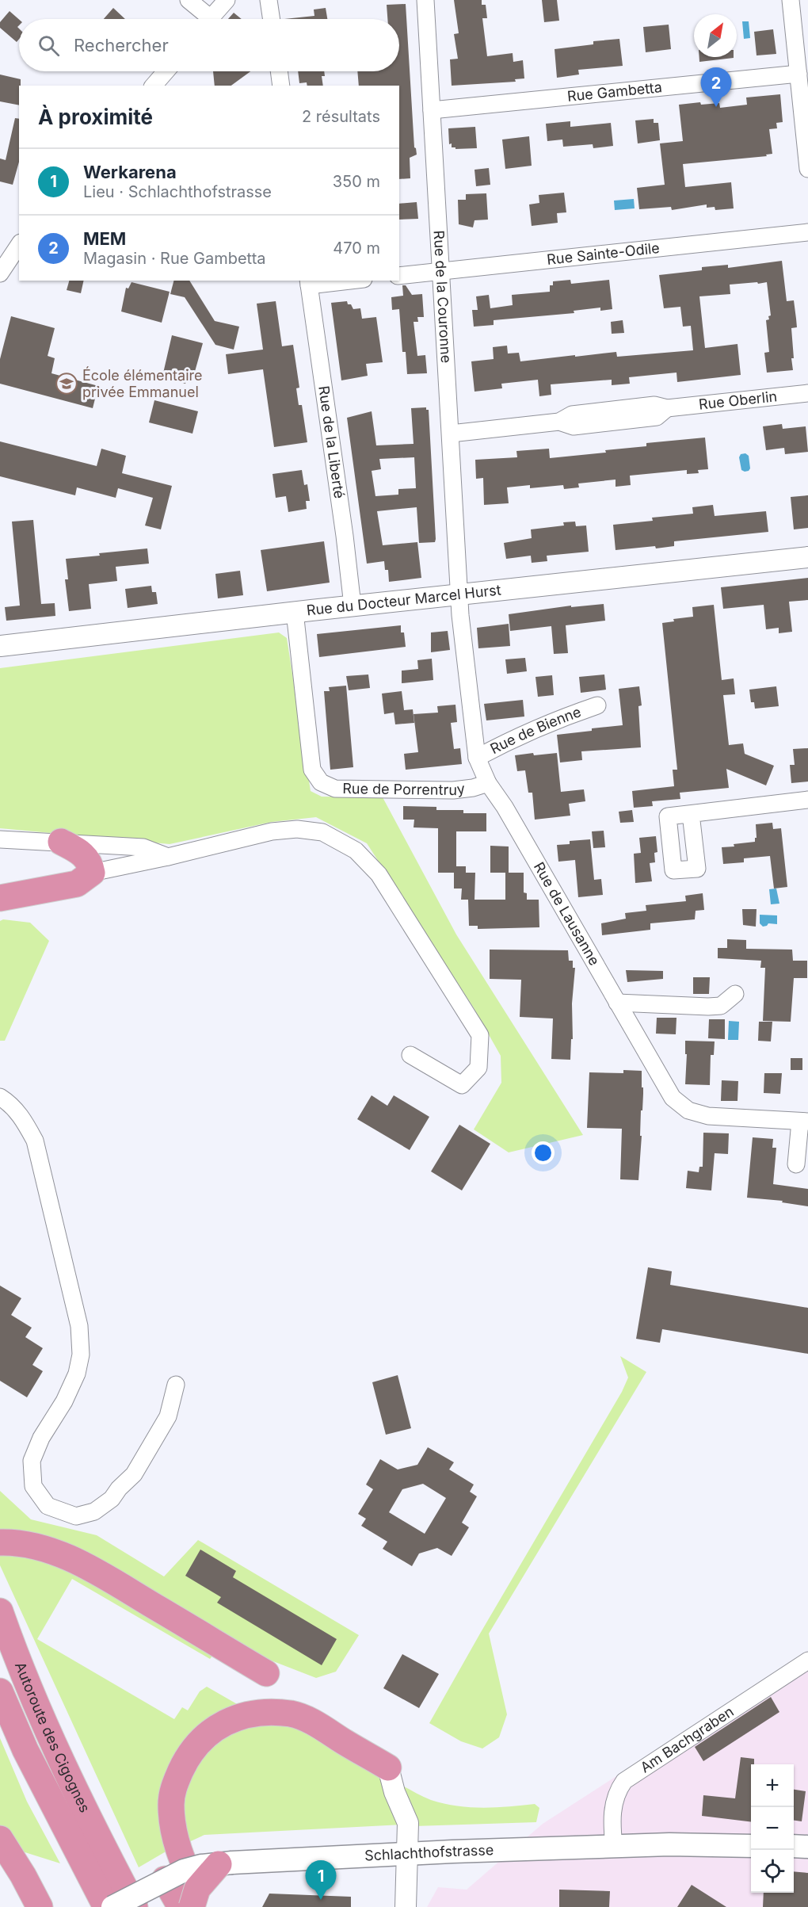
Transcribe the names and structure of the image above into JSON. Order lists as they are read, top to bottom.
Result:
{
  "streets": {
    "highway": ["Autoroute des Cigognes"],
    "main road": ["Schlachthofstrasse"],
    "street": [
      "Rue Gambetta",
      "Rue Sainte-Odile",
      "Rue de la Couronne",
      "Rue Oberlin",
      "Rue de la Liberté",
      "Rue du Docteur Marcel Hurst",
      "Rue de Bienne",
      "Rue de Porrentruy",
      "Rue de Lausanne",
      "Am Bachgraben"
    ]
  },
  "crossings": [
    ["Rue Gambetta", "Rue de la Couronne"],
    ["Rue Sainte-Odile", "Rue de la Couronne"],
    ["Rue de la Couronne", "Rue Oberlin"],
    ["Rue de la Couronne", "Rue du Docteur Marcel Hurst"],
    ["Rue de la Couronne", "Rue de Lausanne"],
    ["Rue de la Liberté", "Rue du Docteur Marcel Hurst"],
    ["Rue du Docteur Marcel Hurst", "Rue de Porrentruy"],
    ["Rue du Docteur Marcel Hurst", "Rue de Lausanne"],
    ["Rue de Bienne", "Rue de Lausanne"],
    ["Rue de Porrentruy", "Rue de Lausanne"],
    ["Am Bachgraben", "Schlachthofstrasse"]
  ],
  "places": {
    "school or university": ["École élémentaire privée Emmanuel"]
  },
  "north": "top right",
  "page": {
    "search": "Rechercher",
    "pins": ["2", "1"],
    "heading": ["À proximité", "2 résultats"],
    "list": [
      {
        "mark": "1",
        "name": "Werkarena",
        "note": "Lieu · Schlachthofstrasse",
        "value": "350 m"
      },
      {
        "mark": "2",
        "name": "MEM",
        "note": "Magasin · Rue Gambetta",
        "value": "470 m"
      }
    ],
    "map_buttons": ["+", "−"]
  }
}
